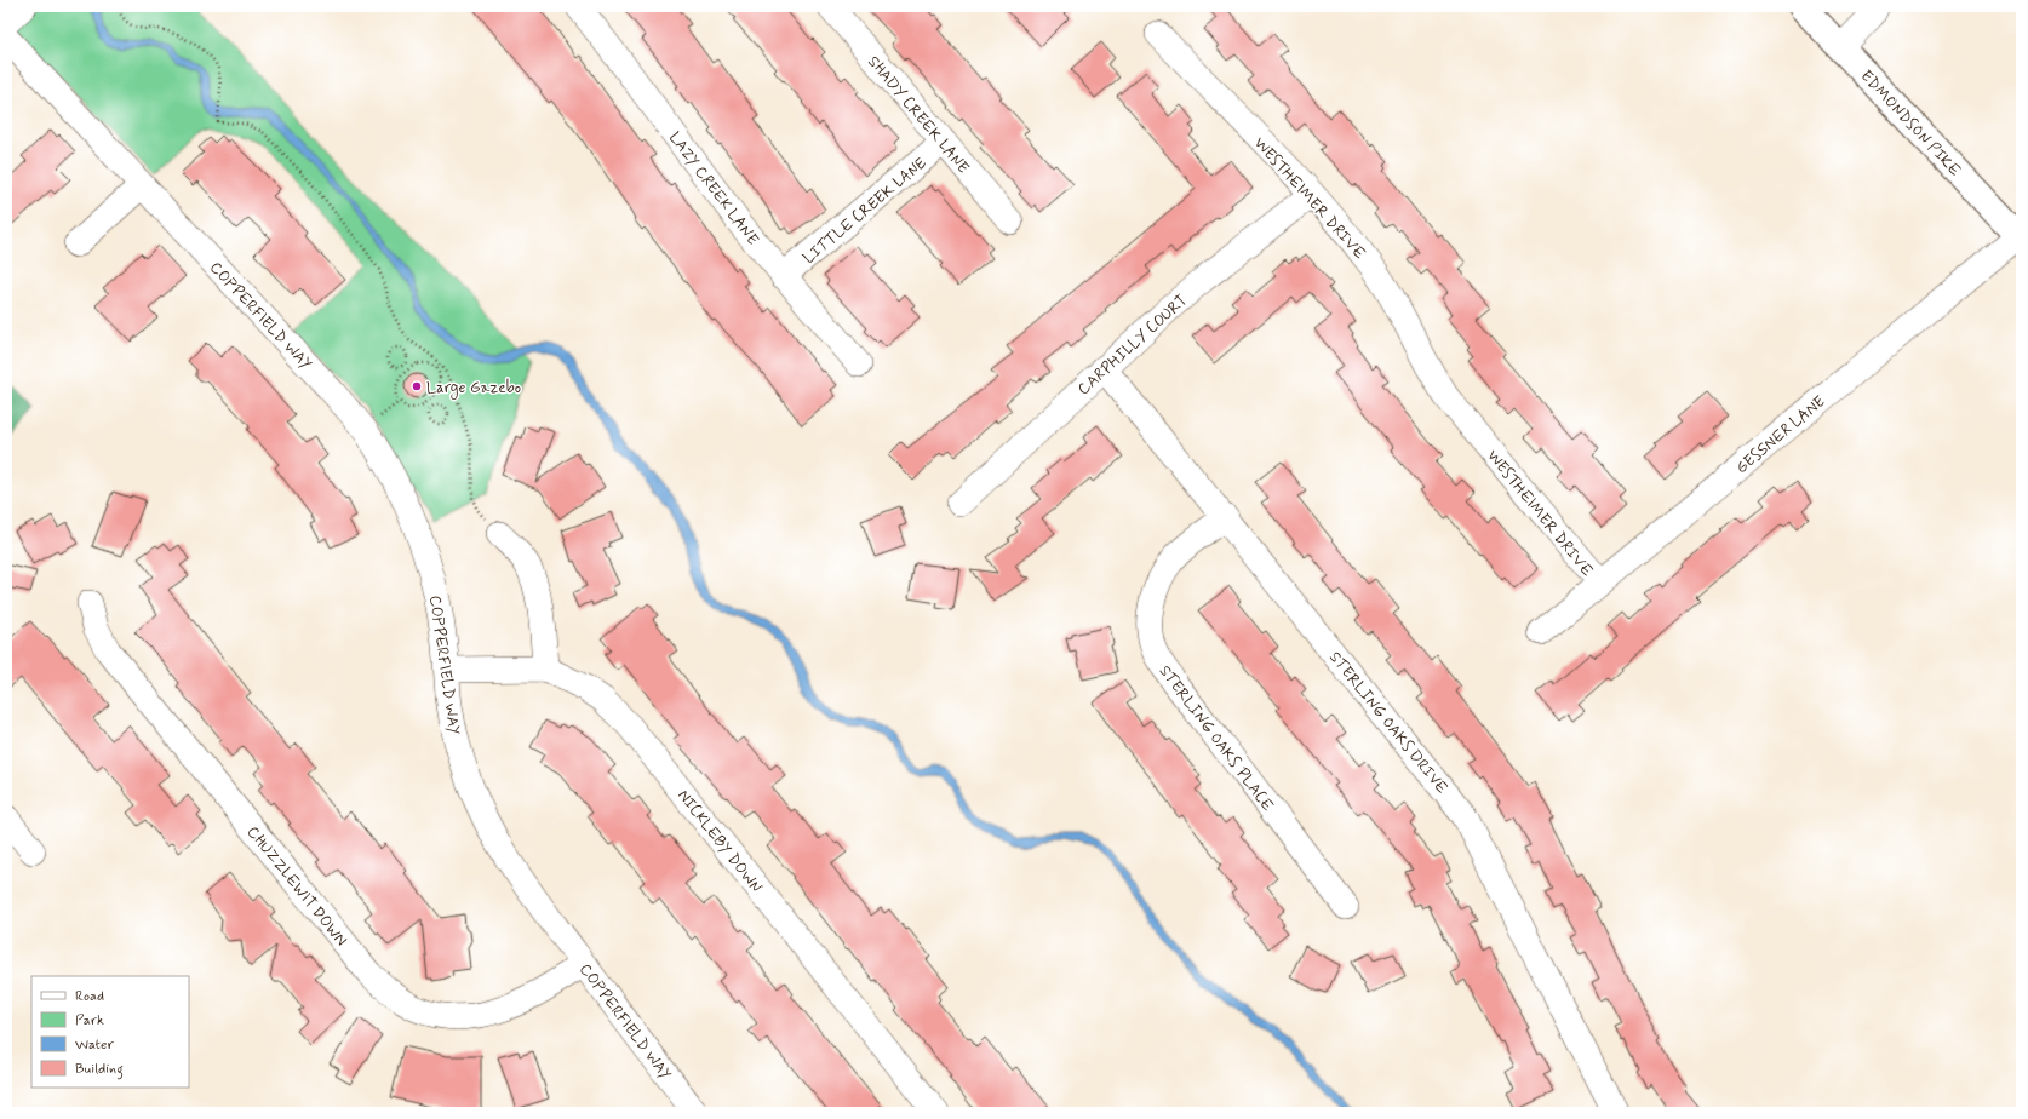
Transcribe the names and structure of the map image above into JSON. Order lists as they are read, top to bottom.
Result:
{
  "streets": {
    "main road": ["EDMONDSON PIKE"],
    "street": [
      "SHADY CREEK LANE",
      "LAZY CREEK LANE",
      "WESTHEIMER DRIVE",
      "LITTLE CREEK LANE",
      "COPPERFIELD WAY",
      "CARPHILLY COURT",
      "GESSNER LANE",
      "STERLING OAKS DRIVE",
      "STERLING OAKS PLACE",
      "NICKLEBY DOWN",
      "CHUZZLEWIT DOWN"
    ]
  },
  "crossings": [
    ["SHADY CREEK LANE", "LITTLE CREEK LANE"],
    ["EDMONDSON PIKE", "GESSNER LANE"],
    ["LAZY CREEK LANE", "LITTLE CREEK LANE"],
    ["WESTHEIMER DRIVE", "CARPHILLY COURT"],
    ["WESTHEIMER DRIVE", "GESSNER LANE"],
    ["COPPERFIELD WAY", "NICKLEBY DOWN"],
    ["COPPERFIELD WAY", "CHUZZLEWIT DOWN"],
    ["CARPHILLY COURT", "STERLING OAKS DRIVE"],
    ["STERLING OAKS DRIVE", "STERLING OAKS PLACE"]
  ],
  "places": ["Large Gazebo"],
  "legend": [
    "Road",
    "Park",
    "Water",
    "Building"
  ]
}
